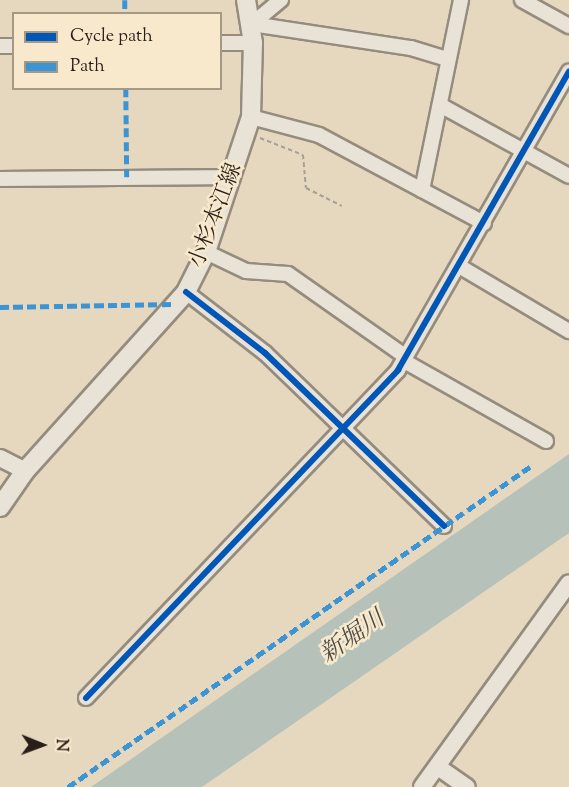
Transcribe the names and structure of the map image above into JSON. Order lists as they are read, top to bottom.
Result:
{
  "streets": {
    "main road": ["小杉本江線"]
  },
  "water": ["新堀川"],
  "legend": ["Cycle path", "Path"],
  "north": "right"
}
